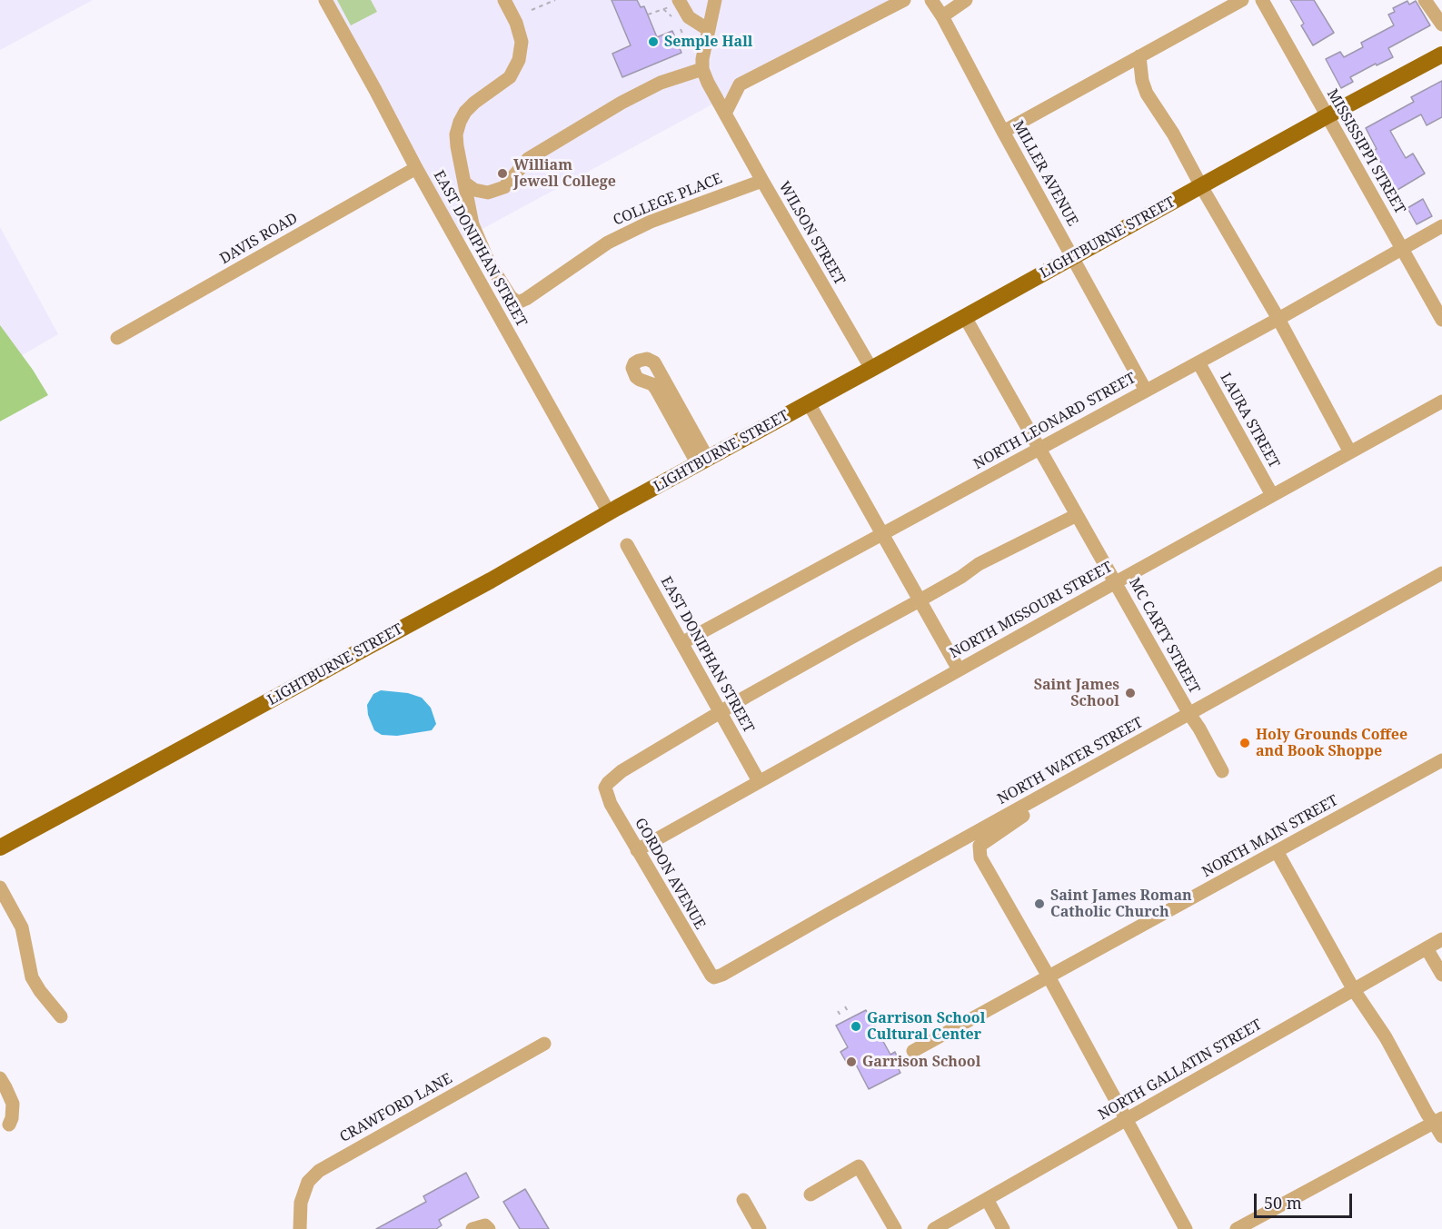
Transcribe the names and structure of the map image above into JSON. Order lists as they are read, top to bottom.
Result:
{
  "streets": {
    "main road": ["LIGHTBURNE STREET"],
    "street": [
      "MISSISSIPPI STREET",
      "MILLER AVENUE",
      "COLLEGE PLACE",
      "WILSON STREET",
      "DAVIS ROAD",
      "EAST DONIPHAN STREET",
      "LAURA STREET",
      "NORTH LEONARD STREET",
      "NORTH MISSOURI STREET",
      "MC CARTY STREET",
      "NORTH WATER STREET",
      "NORTH MAIN STREET",
      "GORDON AVENUE",
      "NORTH GALLATIN STREET",
      "CRAWFORD LANE"
    ]
  },
  "crossings": [
    ["MISSISSIPPI STREET", "LIGHTBURNE STREET"],
    ["MISSISSIPPI STREET", "NORTH LEONARD STREET"],
    ["MILLER AVENUE", "LIGHTBURNE STREET"],
    ["MILLER AVENUE", "NORTH LEONARD STREET"],
    ["COLLEGE PLACE", "WILSON STREET"],
    ["WILSON STREET", "LIGHTBURNE STREET"],
    ["LIGHTBURNE STREET", "EAST DONIPHAN STREET"],
    ["LIGHTBURNE STREET", "MC CARTY STREET"],
    ["DAVIS ROAD", "EAST DONIPHAN STREET"],
    ["EAST DONIPHAN STREET", "NORTH LEONARD STREET"],
    ["EAST DONIPHAN STREET", "NORTH MISSOURI STREET"],
    ["EAST DONIPHAN STREET", "GORDON AVENUE"],
    ["LAURA STREET", "NORTH LEONARD STREET"],
    ["LAURA STREET", "NORTH MISSOURI STREET"],
    ["NORTH LEONARD STREET", "MC CARTY STREET"],
    ["NORTH MISSOURI STREET", "MC CARTY STREET"],
    ["NORTH MISSOURI STREET", "GORDON AVENUE"],
    ["MC CARTY STREET", "NORTH WATER STREET"],
    ["NORTH WATER STREET", "GORDON AVENUE"]
  ],
  "places": [
    "Semple Hall",
    "William Jewell College",
    "Saint James School",
    "Holy Grounds Coffee and Book Shoppe",
    "Saint James Roman Catholic Church",
    "Garrison School Cultural Center",
    "Garrison School"
  ],
  "scale_bar": "50 m"
}
